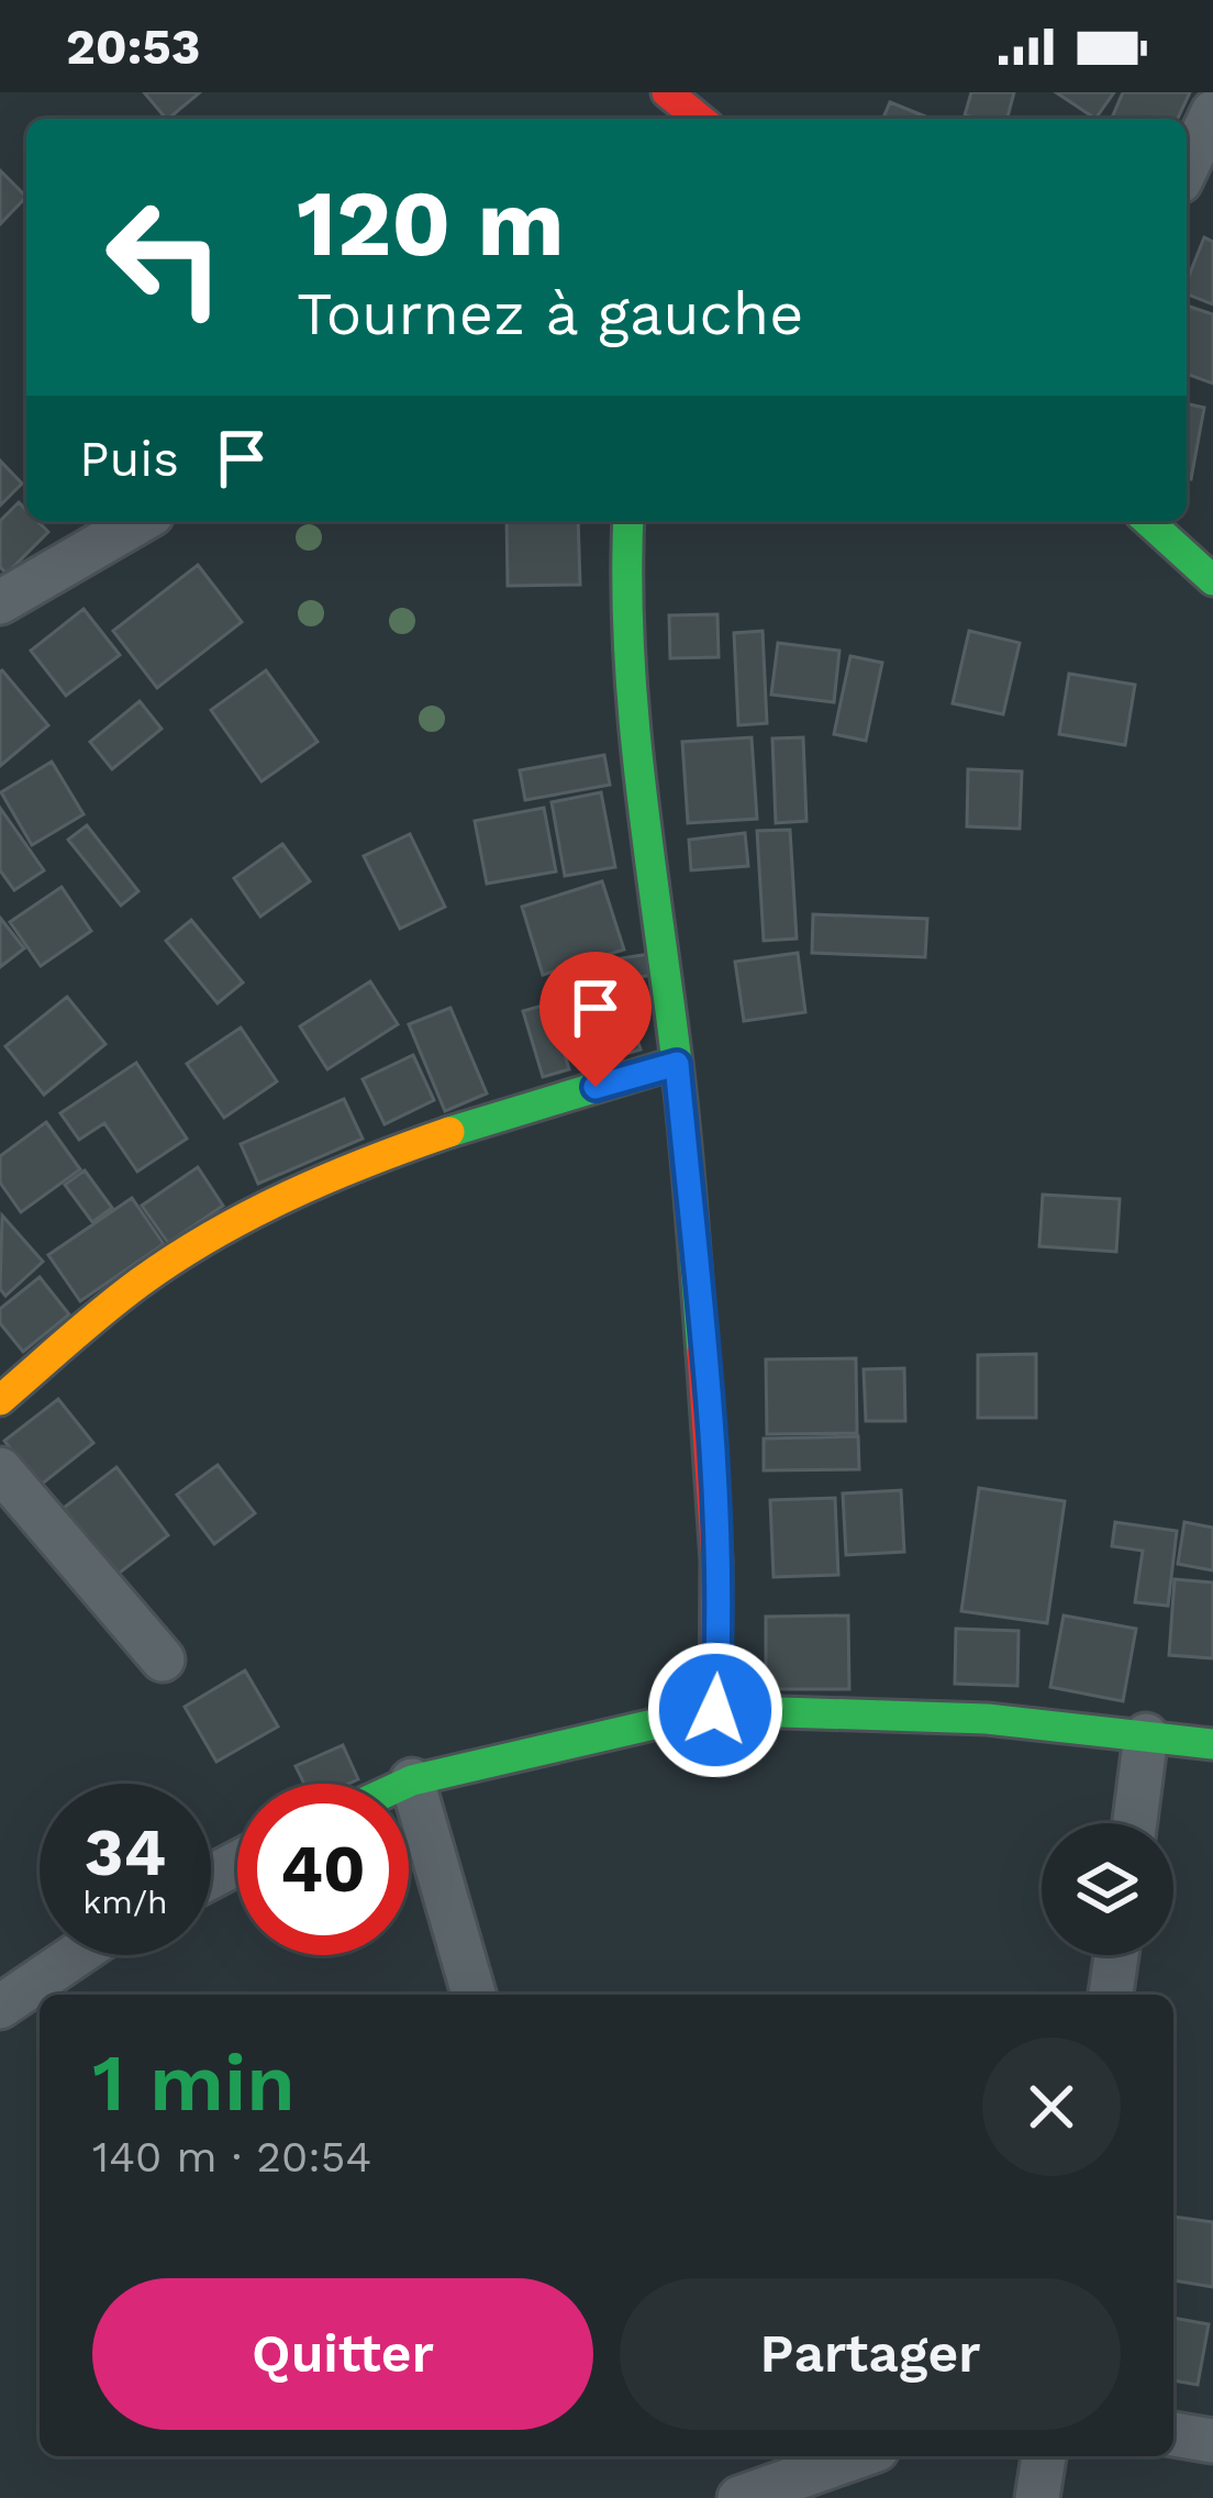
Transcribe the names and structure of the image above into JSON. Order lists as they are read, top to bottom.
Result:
{
  "page": {
    "status": "20:53",
    "turn": ["120 m", "Tournez à gauche"],
    "then": "Puis",
    "speed": "34 km/h",
    "limit": "40",
    "heading": ["1 min", "140 m · 20:54"],
    "buttons": ["Quitter", "Partager"]
  }
}
